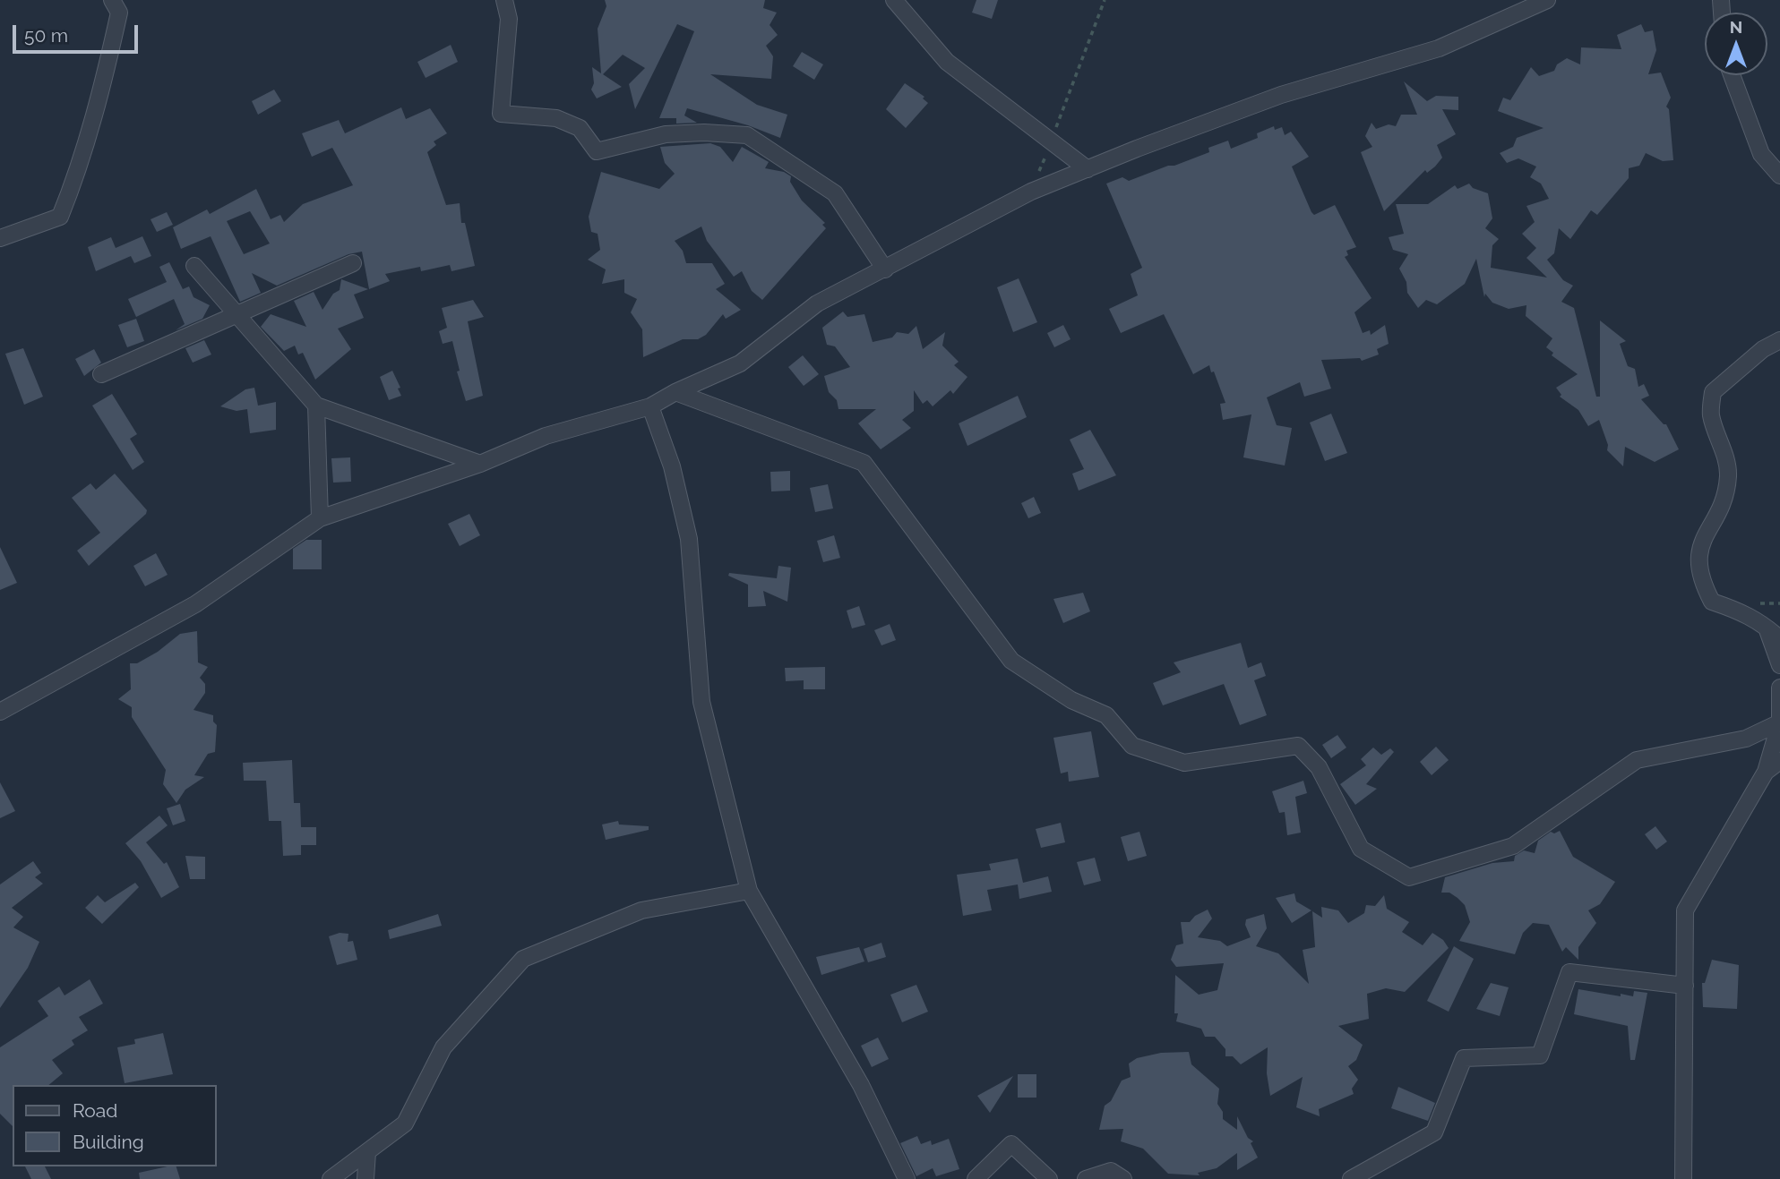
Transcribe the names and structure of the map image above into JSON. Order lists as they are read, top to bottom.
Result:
{
  "legend": ["Road", "Building"],
  "scale_bar": "50 m",
  "north": "top"
}
